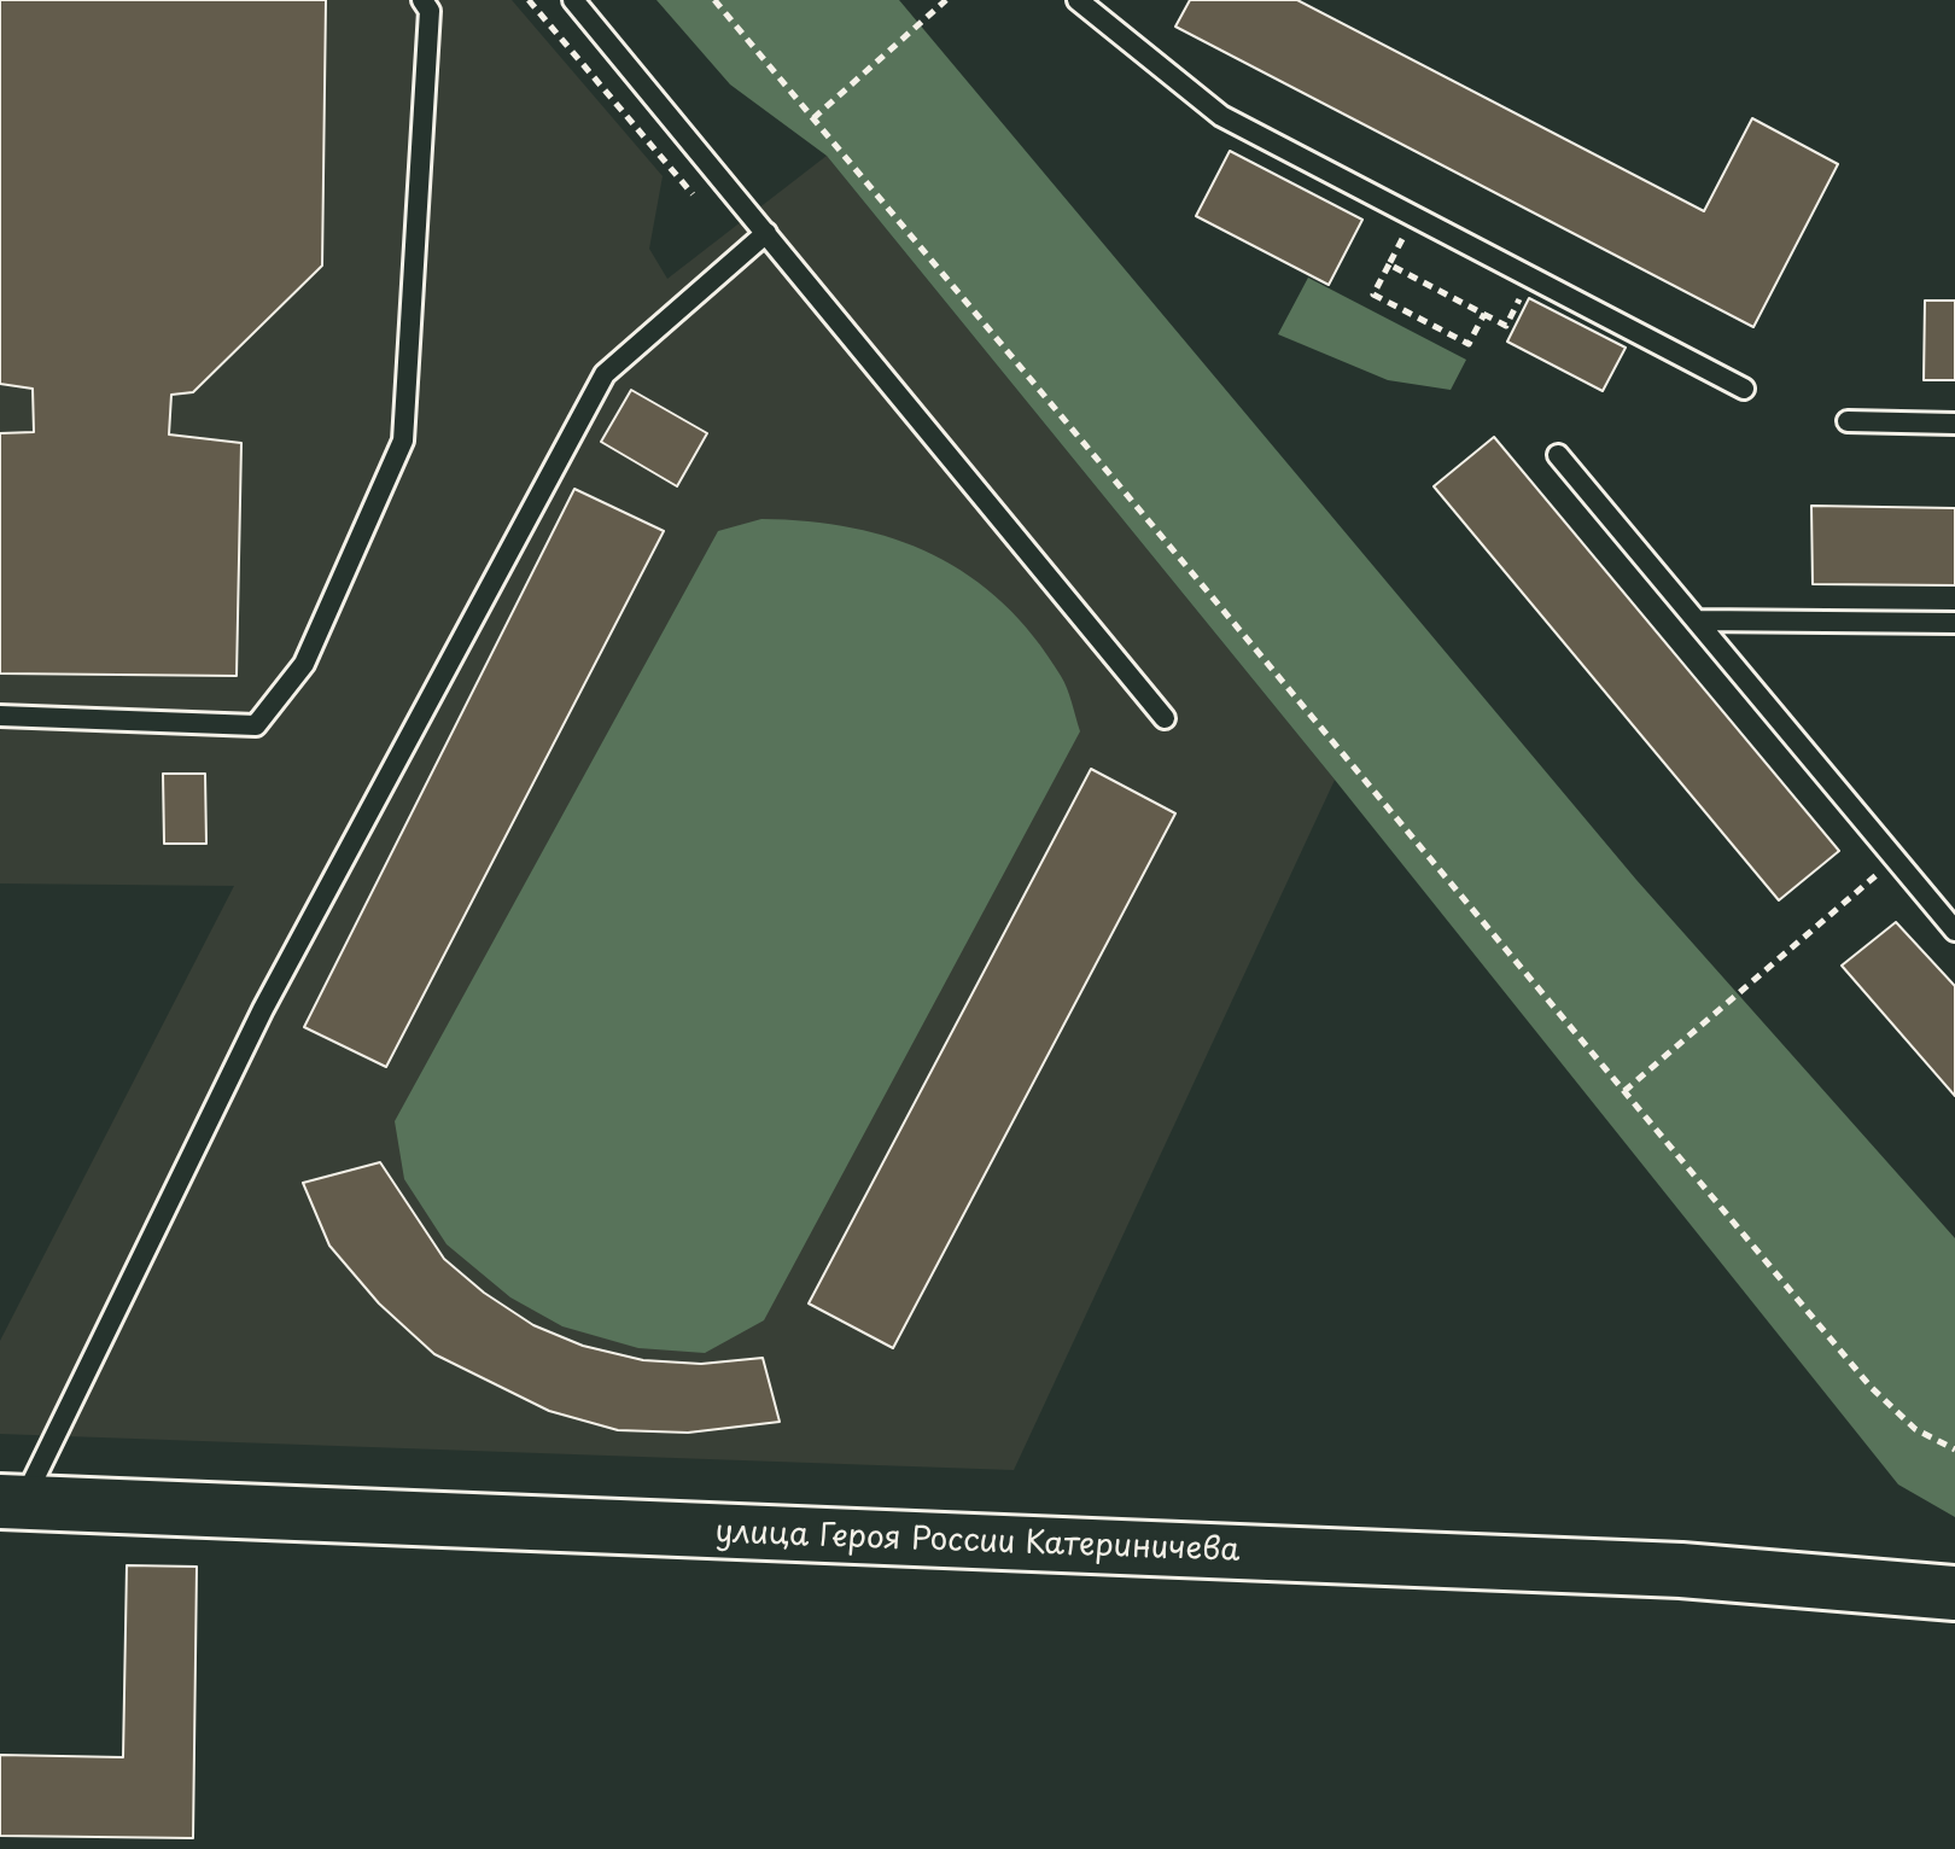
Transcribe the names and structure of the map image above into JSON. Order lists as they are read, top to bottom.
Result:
{
  "streets": {
    "main road": ["улица Героя России Катериничева"]
  }
}
